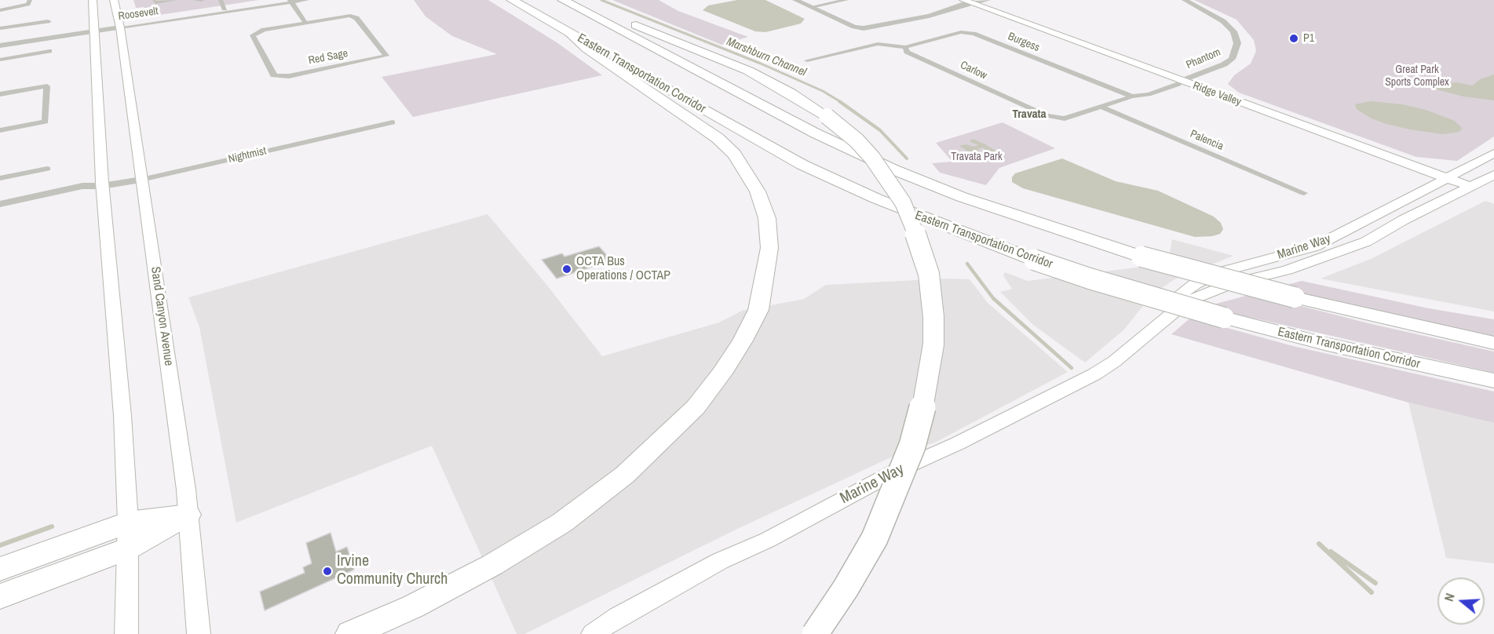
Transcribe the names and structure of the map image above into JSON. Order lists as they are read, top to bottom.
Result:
{
  "streets": {
    "highway": ["Eastern Transportation Corridor"],
    "main road": ["Ridge Valley", "Marine Way", "Sand Canyon Avenue"],
    "street": [
      "Roosevelt",
      "Burgess",
      "Red Sage",
      "Phantom",
      "Carlow",
      "Palencia",
      "Nightmist"
    ]
  },
  "crossings": [
    ["Roosevelt", "Sand Canyon Avenue"],
    ["Burgess", "Carlow"],
    ["Phantom", "Carlow"],
    ["Phantom", "Ridge Valley"],
    ["Carlow", "Ridge Valley"],
    ["Carlow", "Palencia"],
    ["Ridge Valley", "Marine Way"],
    ["Nightmist", "Sand Canyon Avenue"]
  ],
  "districts": ["Travata"],
  "water": ["Marshburn Channel"],
  "parks": ["Great Park Sports Complex", "Travata Park"],
  "places": ["P1", "OCTA Bus Operations / OCTAP", "Irvine Community Church"],
  "north": "left"
}
